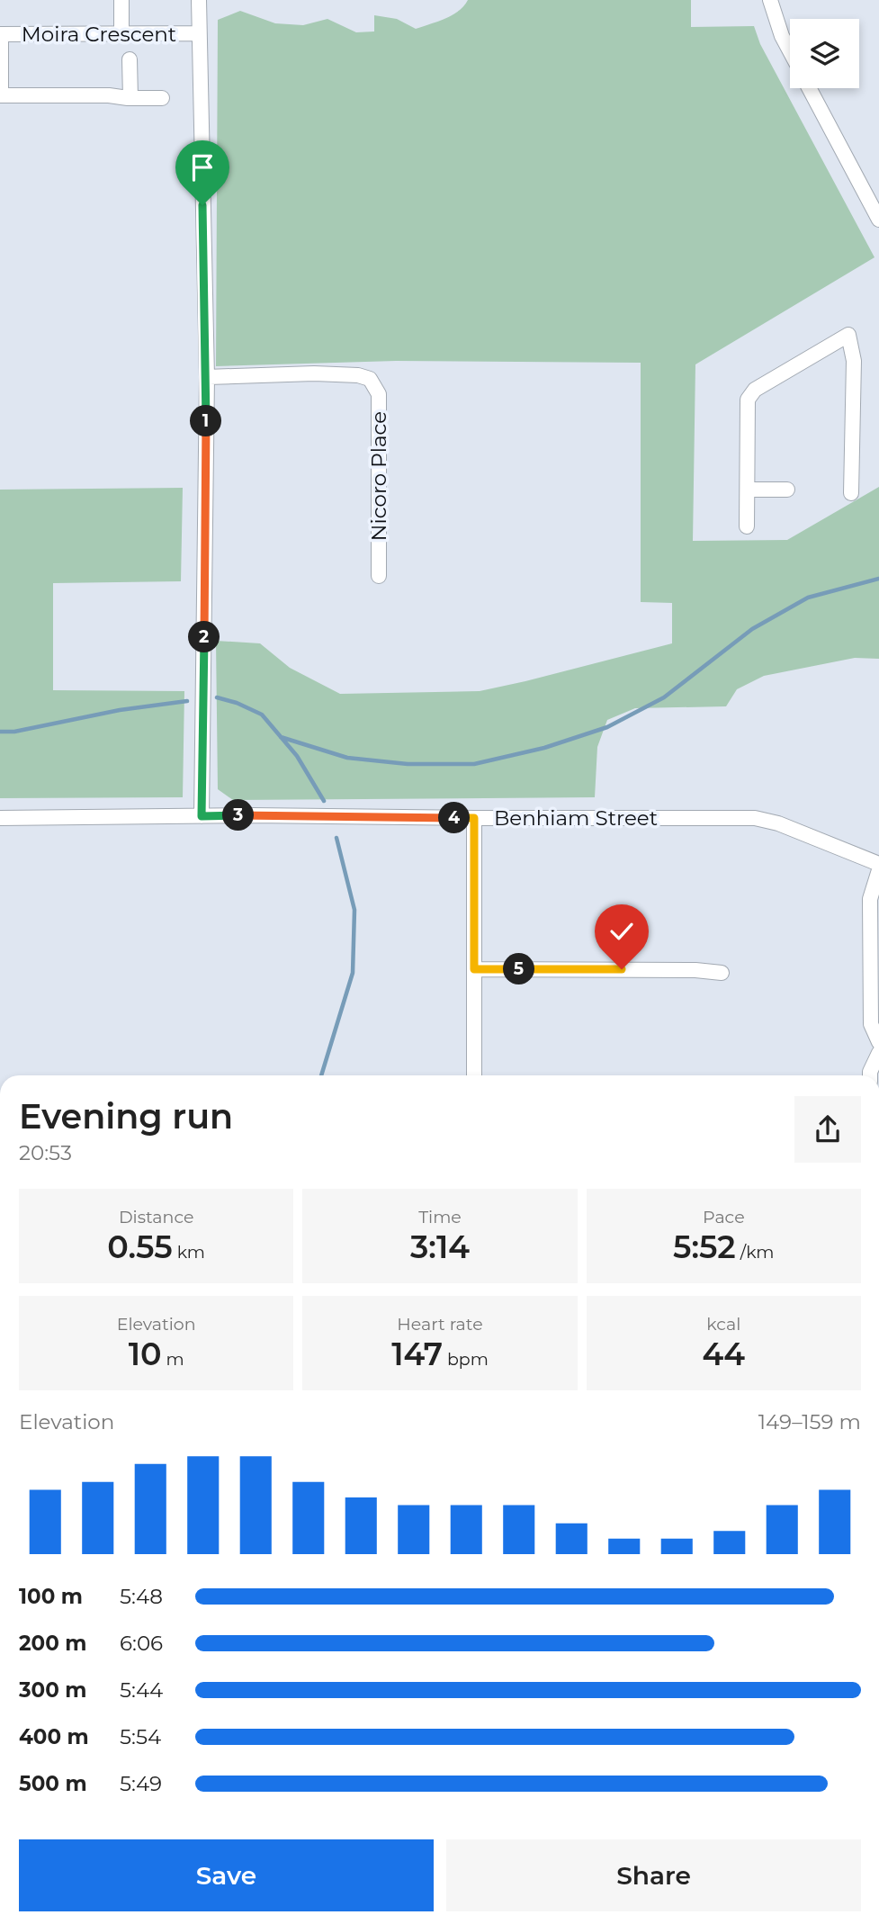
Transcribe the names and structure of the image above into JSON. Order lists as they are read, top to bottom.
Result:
{
  "streets": {
    "street": ["Moira Crescent", "Nicoro Place", "Benhiam Street"]
  },
  "page": {
    "pins": [
      "1",
      "2",
      "3",
      "4",
      "5"
    ],
    "heading": ["Evening run", "20:53"],
    "stats": [
      ["Distance", "0.55 km"],
      ["Time", "3:14"],
      ["Pace", "5:52 /km"],
      ["Elevation", "10 m"],
      ["Heart rate", "147 bpm"],
      ["kcal", "44"]
    ],
    "chart": ["Elevation", "149–159 m"],
    "list": [
      {
        "name": "100 m",
        "note": "5:48"
      },
      {
        "name": "200 m",
        "note": "6:06"
      },
      {
        "name": "300 m",
        "note": "5:44"
      },
      {
        "name": "400 m",
        "note": "5:54"
      },
      {
        "name": "500 m",
        "note": "5:49"
      }
    ],
    "buttons": ["Save", "Share"]
  }
}
